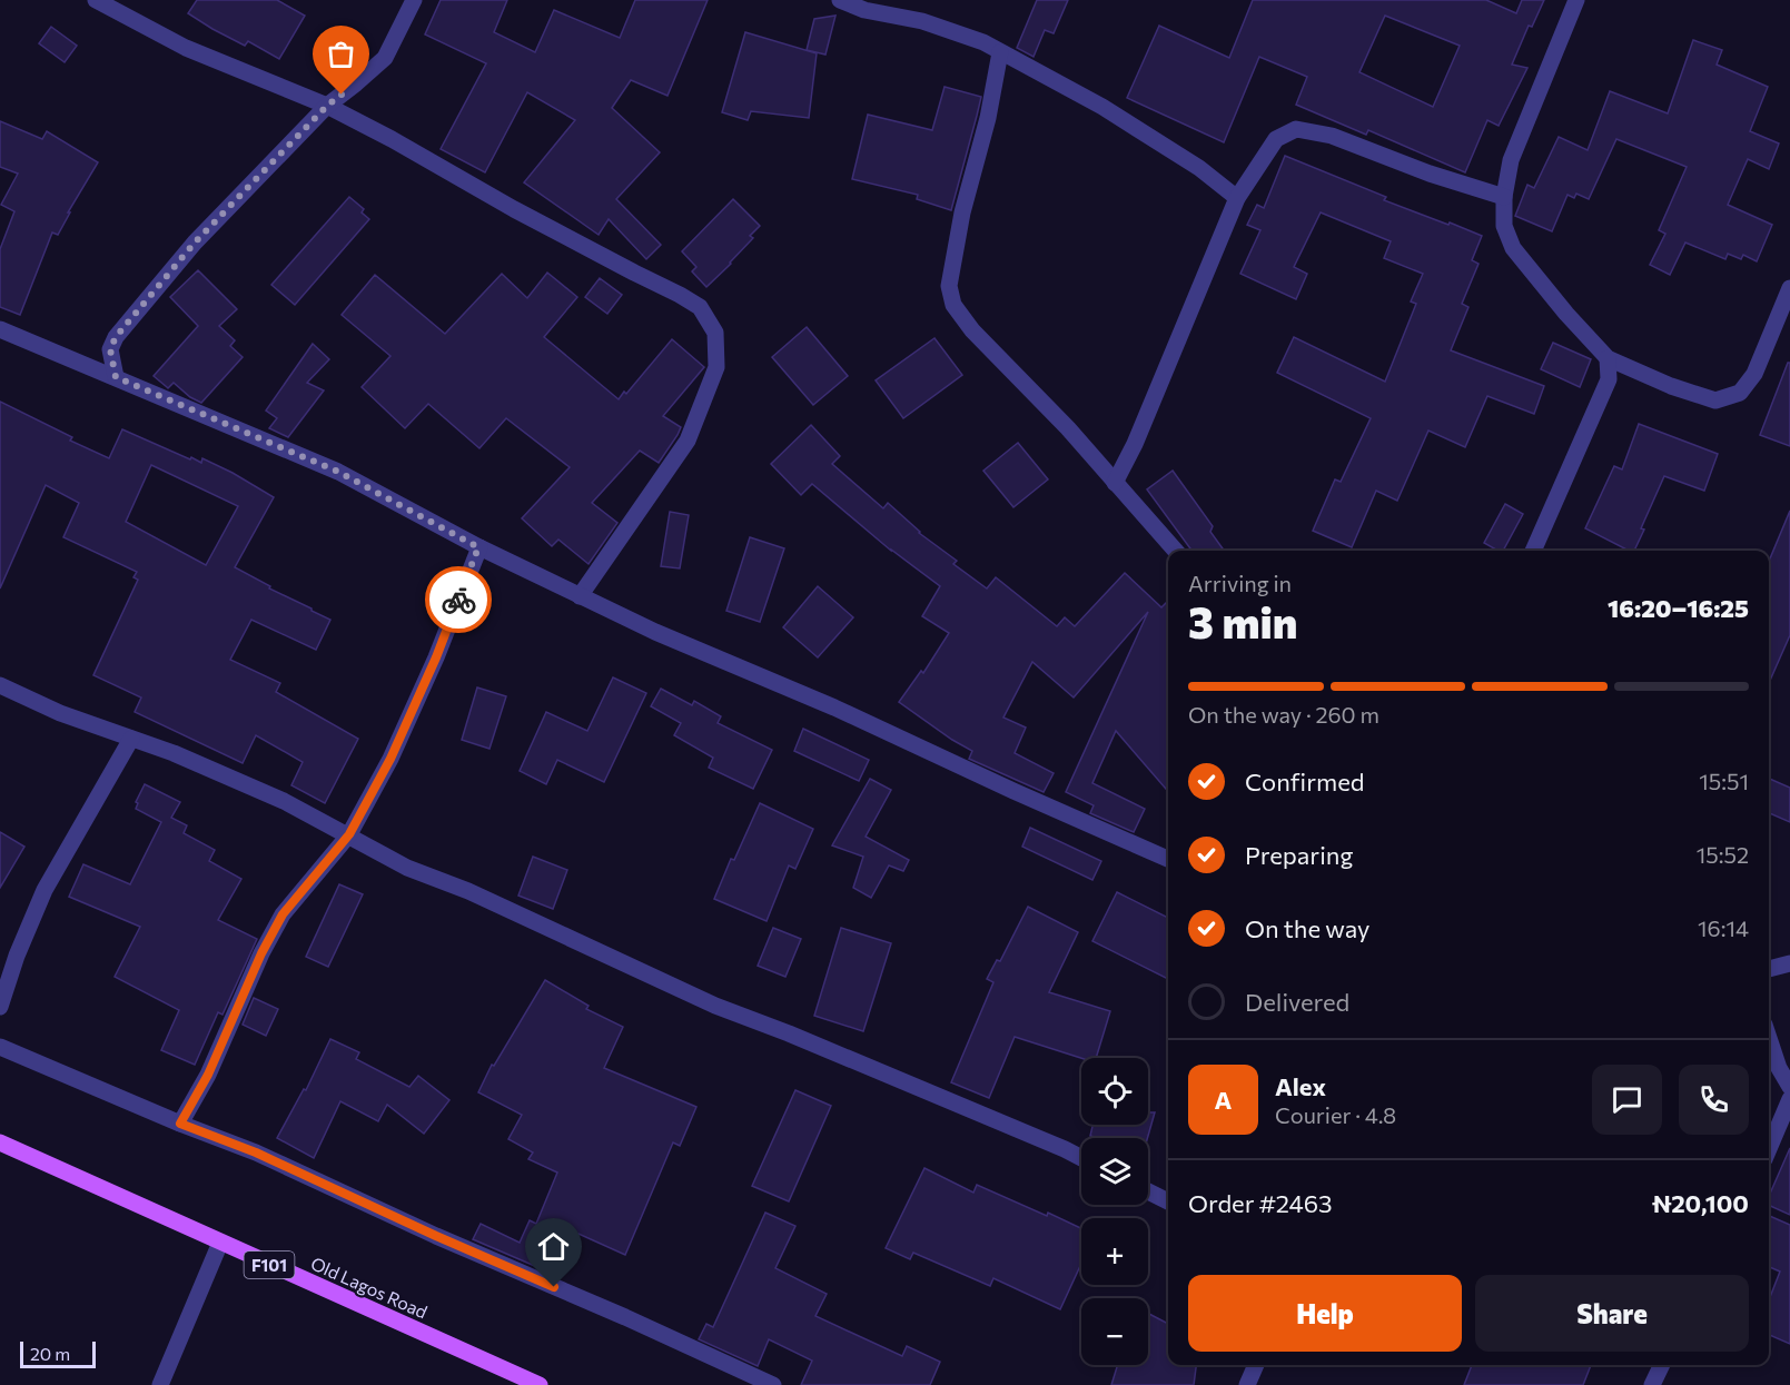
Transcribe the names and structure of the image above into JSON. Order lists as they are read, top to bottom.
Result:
{
  "streets": {
    "main road": ["F101", "Old Lagos Road"]
  },
  "scale_bar": "20 m",
  "page": {
    "heading": ["3 min", "Arriving in", "16:20–16:25"],
    "panel": [
      "Alex",
      "Courier · 4.8",
      "Order #2463",
      "₦20,100"
    ],
    "bar": "On the way · 260 m",
    "list": [
      ["Confirmed", "15:51"],
      ["Preparing", "15:52"],
      ["On the way", "16:14"],
      "Delivered"
    ],
    "map_buttons": ["+", "−"],
    "round": "A",
    "buttons": ["Help", "Share"],
    "scale": "20 m"
  }
}
